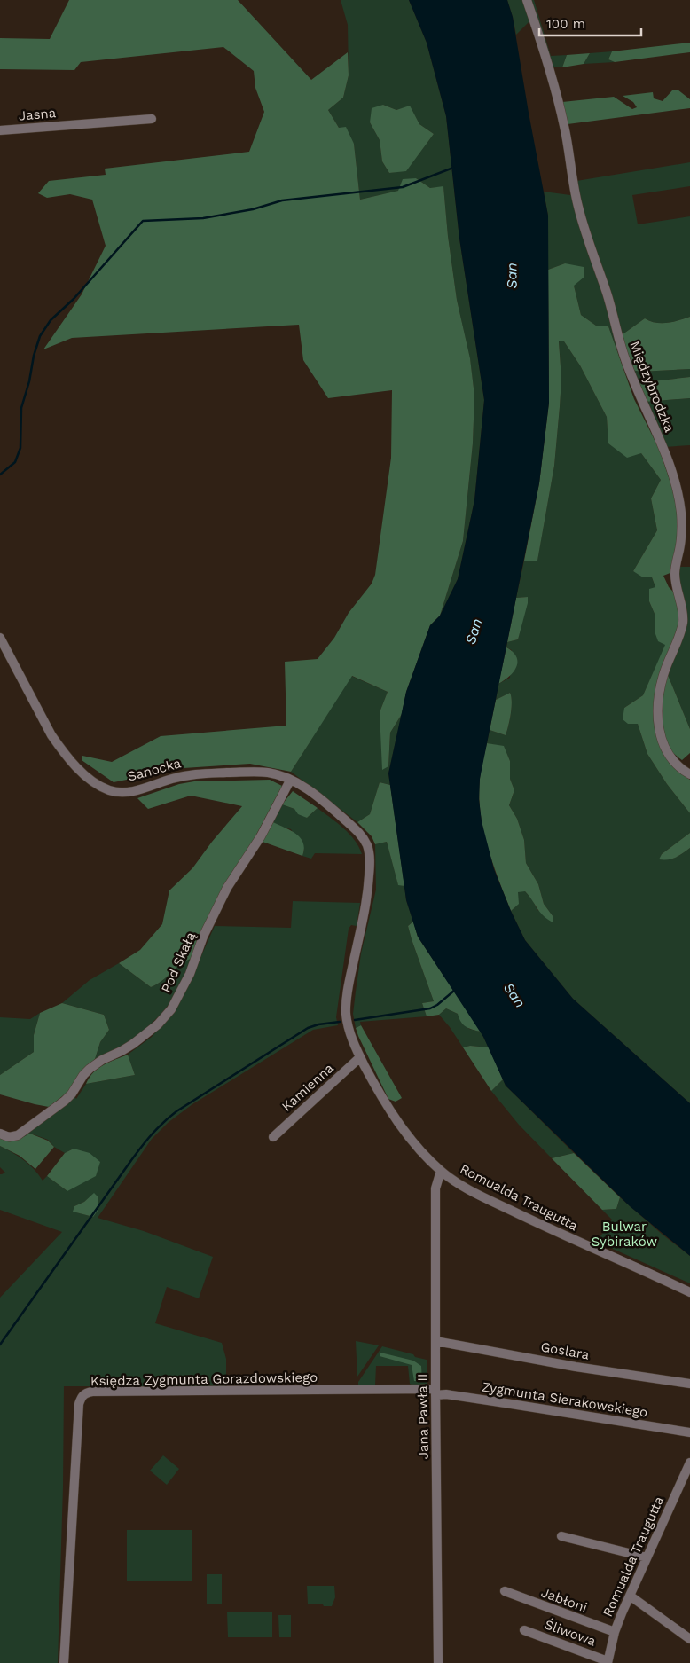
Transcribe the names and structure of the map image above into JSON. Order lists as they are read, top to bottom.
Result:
{
  "streets": {
    "street": [
      "Jasna",
      "Międzybrodzka",
      "Sanocka",
      "Pod Skałą",
      "Kamienna",
      "Romualda Traugutta",
      "Goslara",
      "Księdza Zygmunta Gorazdowskiego",
      "Zygmunta Sierakowskiego",
      "Jana Pawła II",
      "Jabłoni",
      "Śliwowa"
    ]
  },
  "crossings": [
    ["Sanocka", "Pod Skałą"],
    ["Sanocka", "Romualda Traugutta"],
    ["Pod Skałą", "Romualda Traugutta"],
    ["Kamienna", "Romualda Traugutta"],
    ["Romualda Traugutta", "Jana Pawła II"],
    ["Romualda Traugutta", "Jabłoni"],
    ["Romualda Traugutta", "Śliwowa"],
    ["Goslara", "Jana Pawła II"],
    ["Księdza Zygmunta Gorazdowskiego", "Zygmunta Sierakowskiego"],
    ["Księdza Zygmunta Gorazdowskiego", "Jana Pawła II"],
    ["Zygmunta Sierakowskiego", "Jana Pawła II"]
  ],
  "water": ["San"],
  "parks": ["Bulwar Sybiraków"],
  "scale_bar": "100 m"
}
